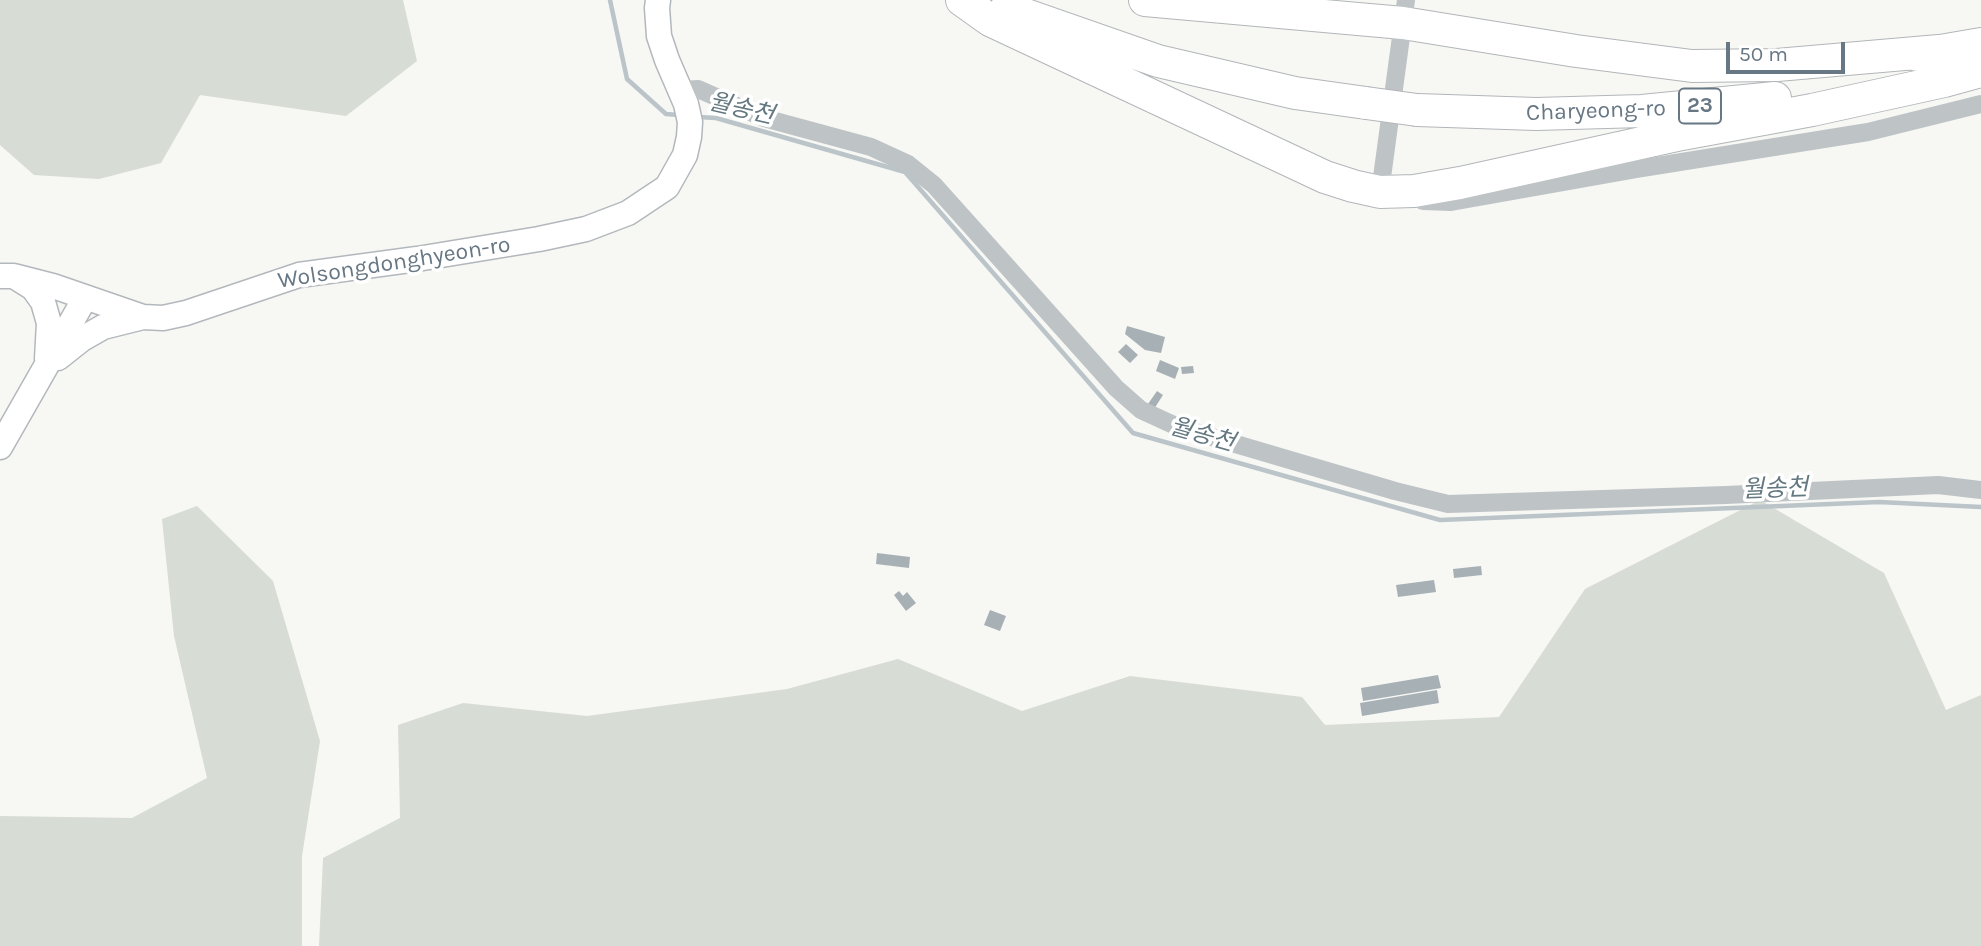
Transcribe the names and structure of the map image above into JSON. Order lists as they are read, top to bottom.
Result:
{
  "streets": {
    "highway": ["23", "Charyeong-ro"],
    "street": ["Wolsongdonghyeon-ro"]
  },
  "crossings": [
    ["23", "Charyeong-ro"]
  ],
  "water": ["월송천"],
  "scale_bar": "50 m"
}
